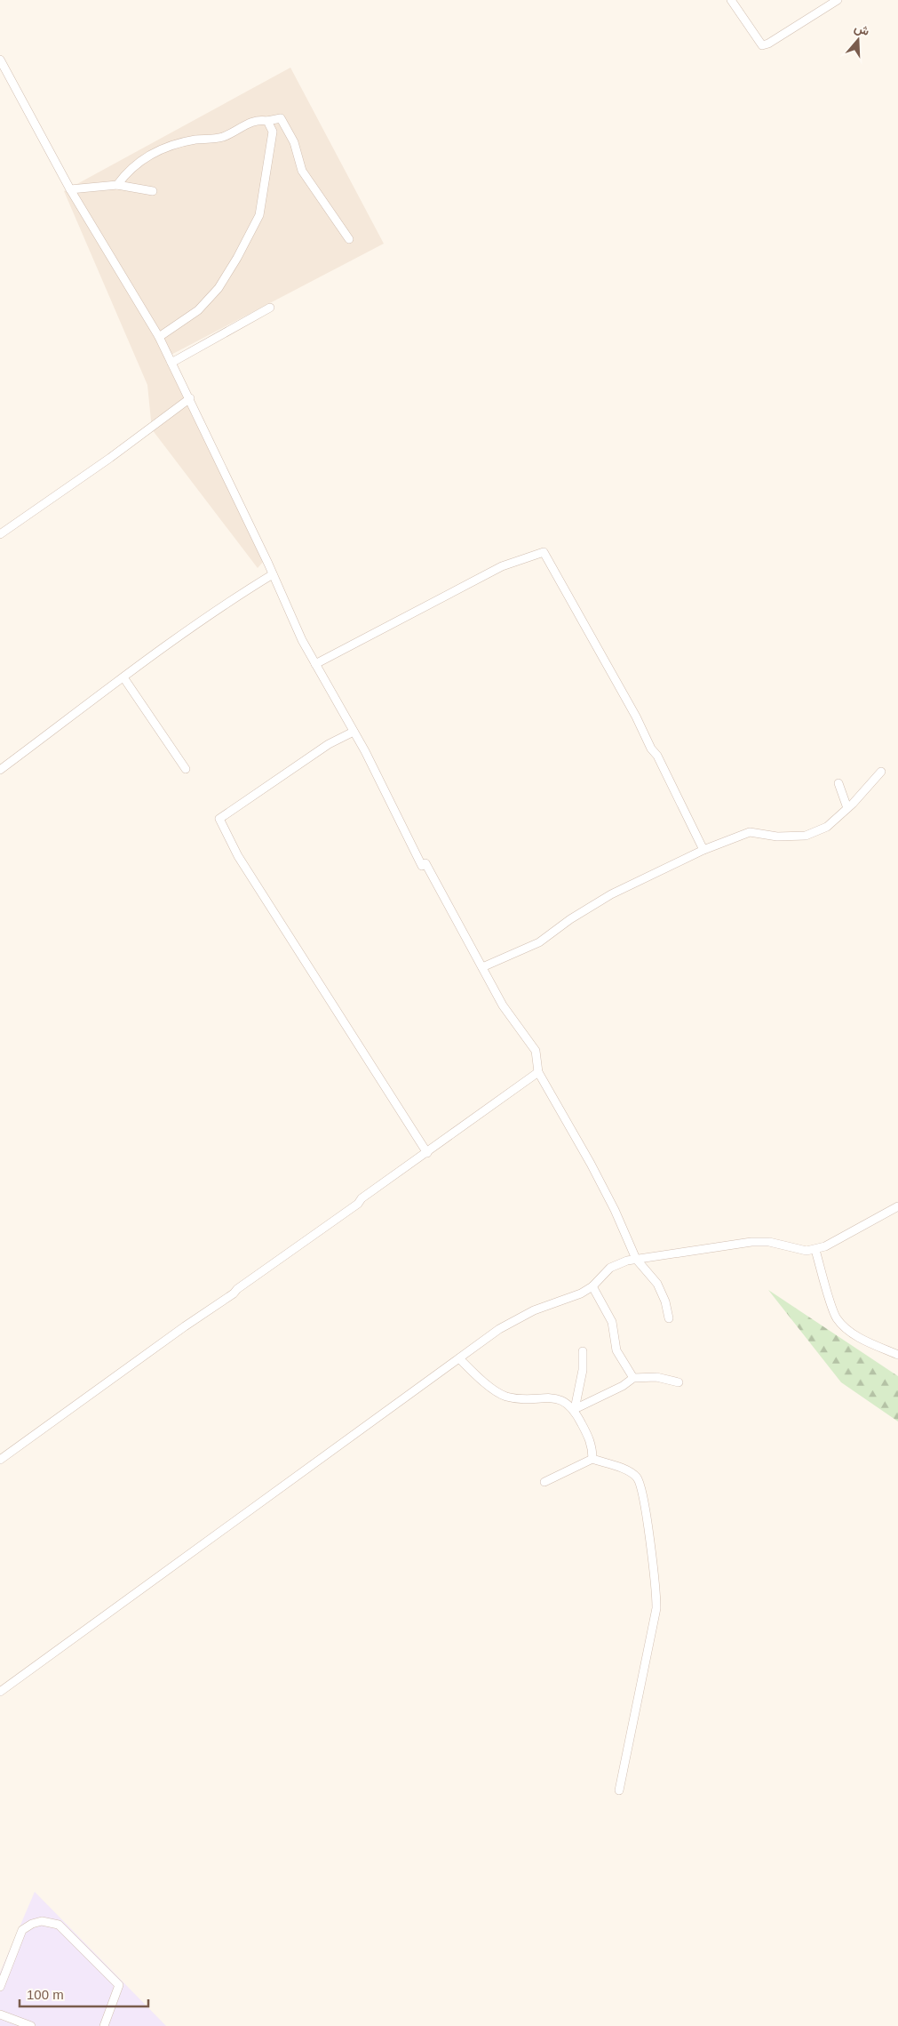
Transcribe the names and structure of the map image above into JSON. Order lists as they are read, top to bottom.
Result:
{
  "scale_bar": "100 m",
  "north": "top"
}
